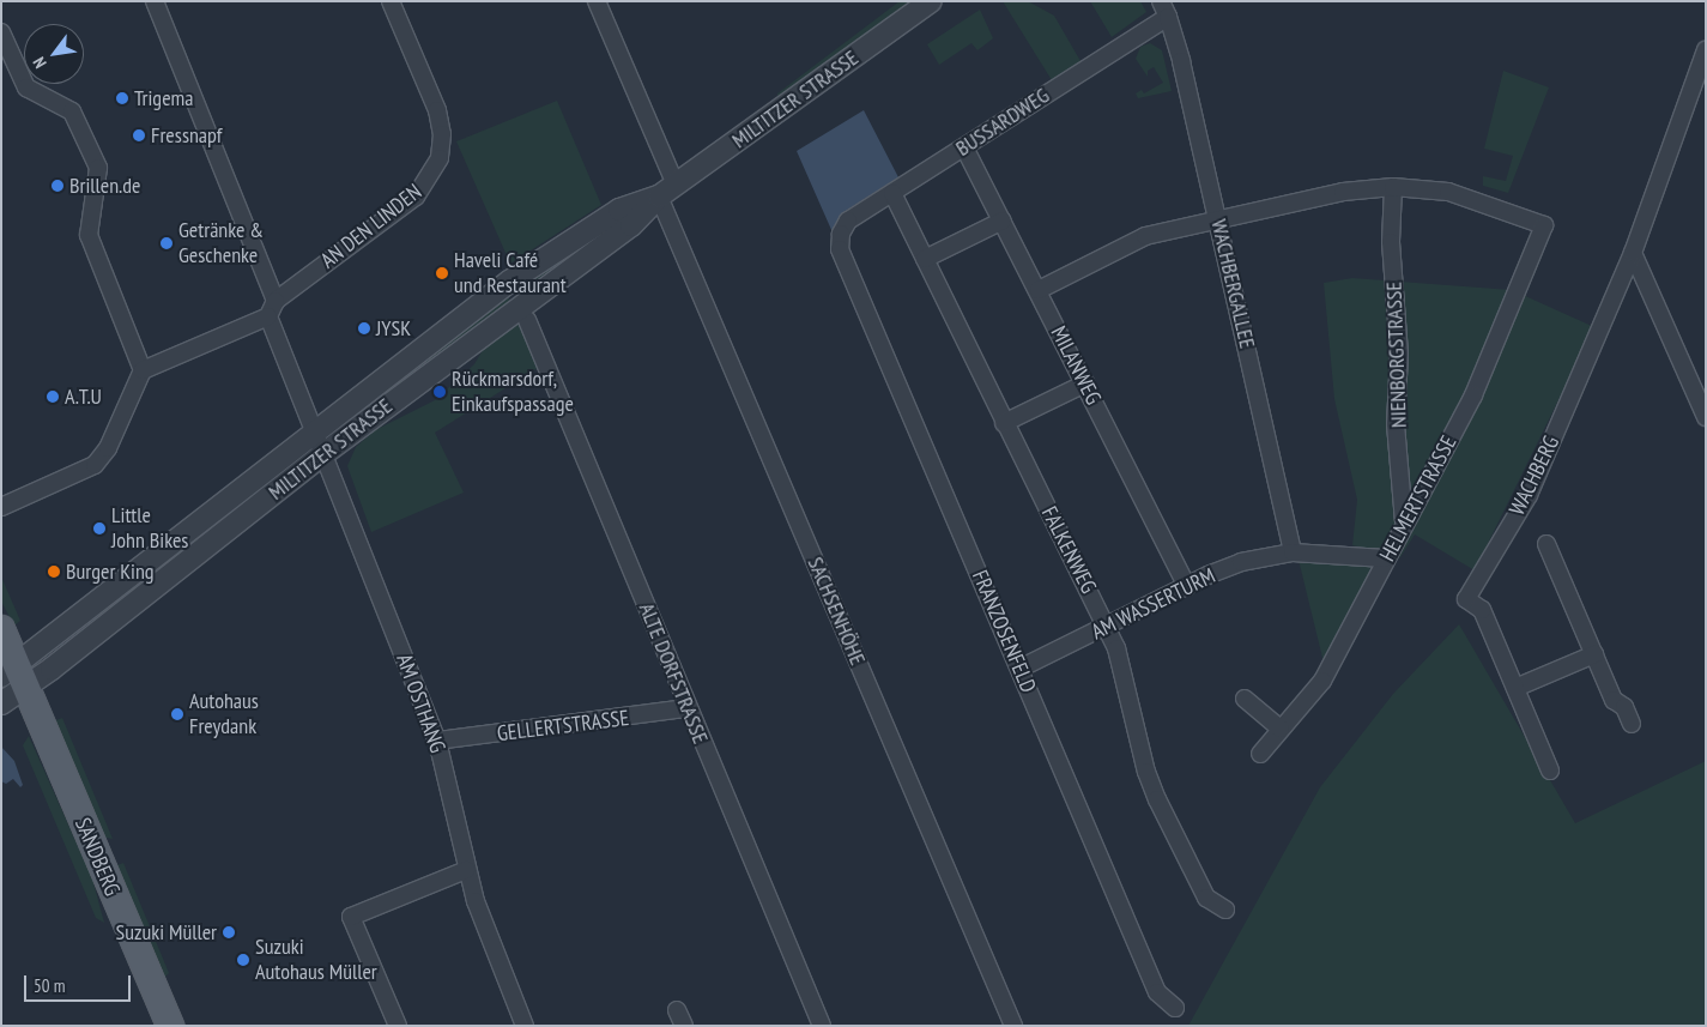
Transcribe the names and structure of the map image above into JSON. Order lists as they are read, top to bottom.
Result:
{
  "streets": {
    "main road": ["SANDBERG"],
    "street": [
      "MILTITZER STRASSE",
      "BUSSARDWEG",
      "AN DEN LINDEN",
      "WACHBERGALLEE",
      "NIENBORGSTRASSE",
      "MILANWEG",
      "WACHBERG",
      "HELMERTSTRASSE",
      "FALKENWEG",
      "AM WASSERTURM",
      "SACHSENHÖHE",
      "FRANZOSENFELD",
      "ALTE DORFSTRASSE",
      "AM OSTHANG",
      "GELLERTSTRASSE"
    ]
  },
  "crossings": [
    ["MILTITZER STRASSE", "SACHSENHÖHE"],
    ["MILTITZER STRASSE", "AM OSTHANG"],
    ["MILTITZER STRASSE", "SANDBERG"],
    ["BUSSARDWEG", "WACHBERGALLEE"],
    ["BUSSARDWEG", "MILANWEG"],
    ["BUSSARDWEG", "FALKENWEG"],
    ["BUSSARDWEG", "FRANZOSENFELD"],
    ["WACHBERGALLEE", "AM WASSERTURM"],
    ["NIENBORGSTRASSE", "HELMERTSTRASSE"],
    ["MILANWEG", "AM WASSERTURM"],
    ["HELMERTSTRASSE", "AM WASSERTURM"],
    ["FALKENWEG", "AM WASSERTURM"],
    ["AM WASSERTURM", "FRANZOSENFELD"],
    ["ALTE DORFSTRASSE", "GELLERTSTRASSE"],
    ["AM OSTHANG", "GELLERTSTRASSE"]
  ],
  "places": [
    "Trigema",
    "Fressnapf",
    "Brillen.de",
    "Getränke & Geschenke",
    "Haveli Café und Restaurant",
    "JYSK",
    "Rückmarsdorf, Einkaufspassage",
    "A.T.U",
    "Little John Bikes",
    "Burger King",
    "Autohaus Freydank",
    "Suzuki Müller",
    "Suzuki Autohaus Müller"
  ],
  "scale_bar": "50 m",
  "north": "bottom left"
}
